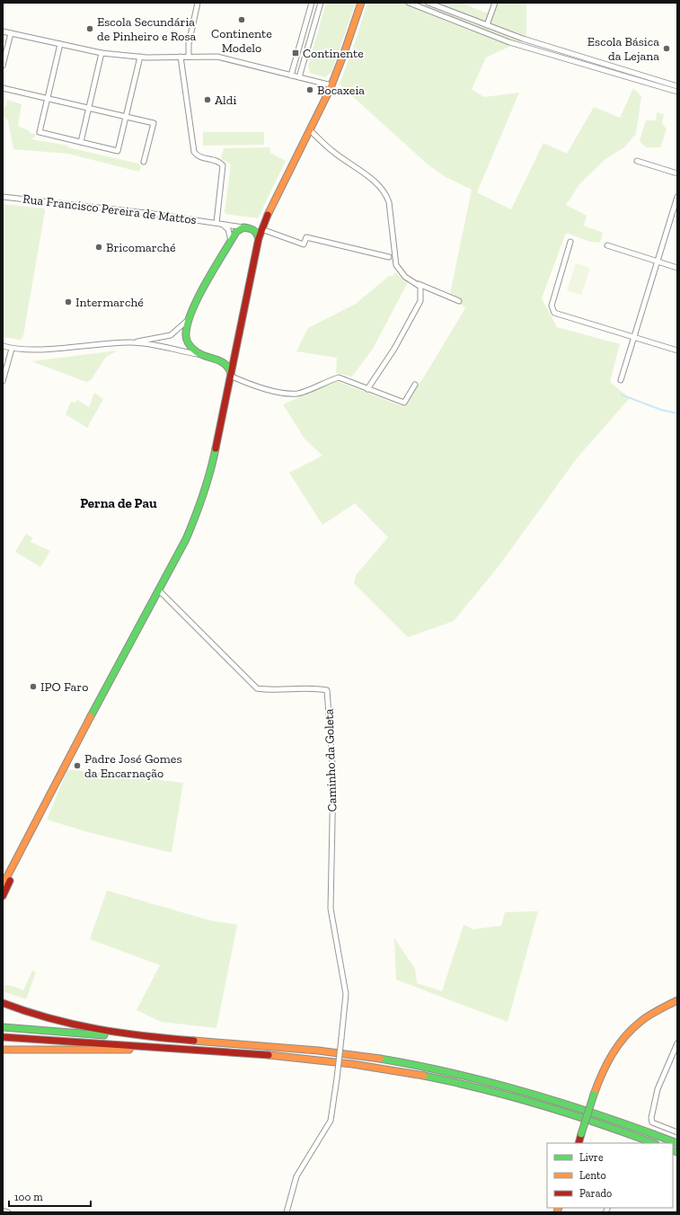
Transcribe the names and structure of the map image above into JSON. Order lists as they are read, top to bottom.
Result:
{
  "streets": {
    "street": ["Rua Francisco Pereira de Mattos", "Caminho da Goleta"]
  },
  "districts": ["Perna de Pau"],
  "places": {
    "other": [
      "Continente Modelo",
      "Escola Secundária de Pinheiro e Rosa",
      "Escola Básica da Lejana",
      "Bocaxeia",
      "Aldi",
      "Bricomarché",
      "Intermarché",
      "IPO Faro",
      "Padre José Gomes da Encarnação"
    ],
    "transit": ["Continente"]
  },
  "legend": ["Livre", "Lento", "Parado"],
  "scale_bar": "100 m"
}
